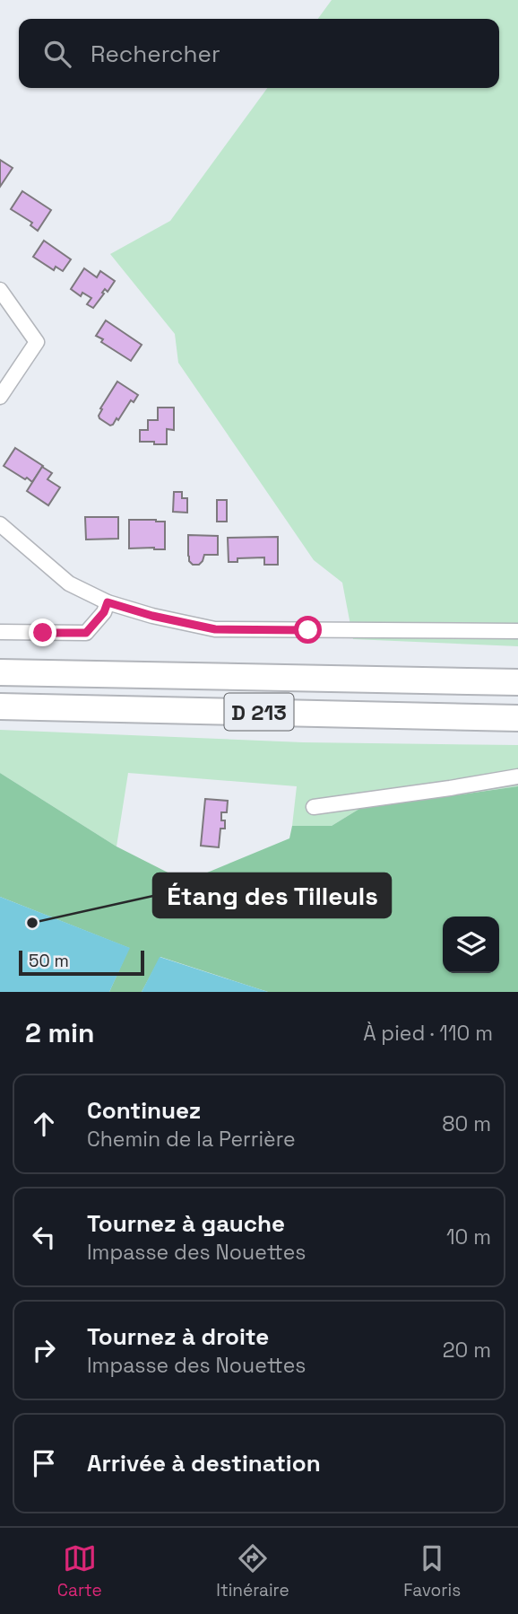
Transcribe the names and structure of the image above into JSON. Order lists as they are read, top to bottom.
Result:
{
  "streets": {
    "highway": ["D 213"]
  },
  "places": ["Étang des Tilleuls"],
  "scale_bar": "50 m",
  "page": {
    "search": "Rechercher",
    "scale": "50 m",
    "heading": ["2 min", "À pied · 110 m"],
    "list": [
      ["Continuez", "Chemin de la Perrière", "80 m"],
      ["Tournez à gauche", "Impasse des Nouettes", "10 m"],
      ["Tournez à droite", "Impasse des Nouettes", "20 m"],
      "Arrivée à destination"
    ],
    "nav": ["Carte", "Itinéraire", "Favoris"]
  }
}
